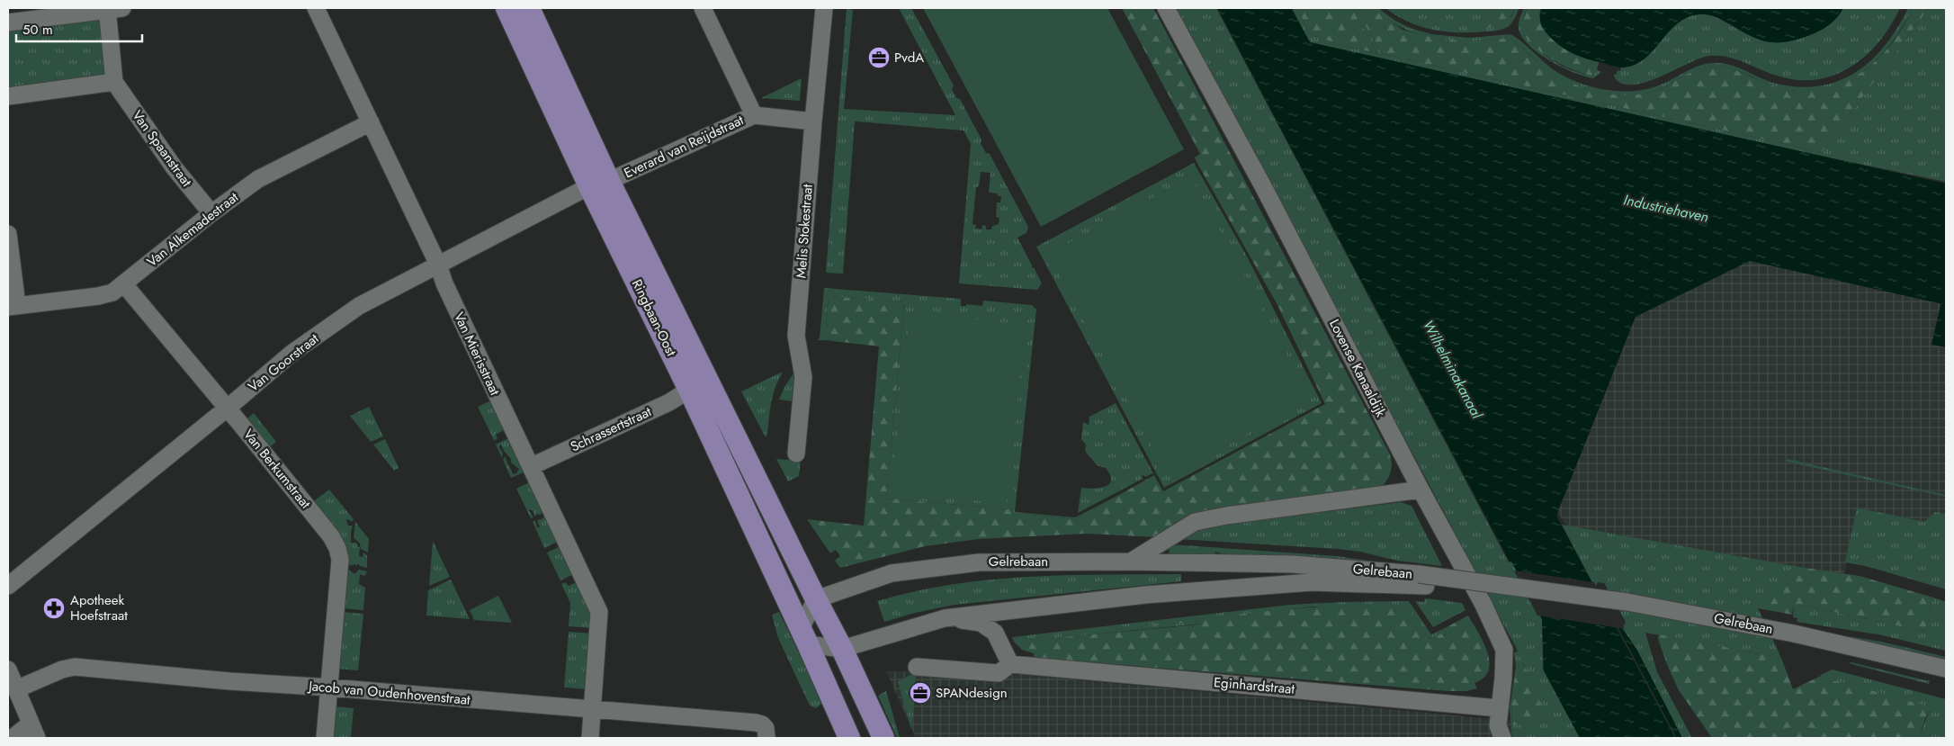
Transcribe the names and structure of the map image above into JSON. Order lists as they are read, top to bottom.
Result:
{
  "streets": {
    "main road": ["Ringbaan-Oost"],
    "street": [
      "Everard van Reijdstraat",
      "Van Spaanstraat",
      "Van Alkemadestraat",
      "Melis Stokestraat",
      "Van Mierisstraat",
      "Van Goorstraat",
      "Lovense Kanaaldijk",
      "Schrassertstraat",
      "Van Berkumstraat",
      "Gelrebaan",
      "Eginhardstraat",
      "Jacob van Oudenhovenstraat"
    ]
  },
  "crossings": [
    ["Everard van Reijdstraat", "Melis Stokestraat"],
    ["Everard van Reijdstraat", "Ringbaan-Oost"],
    ["Everard van Reijdstraat", "Van Goorstraat"],
    ["Van Spaanstraat", "Van Alkemadestraat"],
    ["Van Alkemadestraat", "Van Mierisstraat"],
    ["Van Alkemadestraat", "Van Berkumstraat"],
    ["Ringbaan-Oost", "Van Goorstraat"],
    ["Ringbaan-Oost", "Schrassertstraat"],
    ["Ringbaan-Oost", "Gelrebaan"],
    ["Van Mierisstraat", "Van Goorstraat"],
    ["Van Mierisstraat", "Schrassertstraat"],
    ["Van Mierisstraat", "Jacob van Oudenhovenstraat"],
    ["Van Goorstraat", "Van Berkumstraat"],
    ["Lovense Kanaaldijk", "Eginhardstraat"],
    ["Van Berkumstraat", "Jacob van Oudenhovenstraat"]
  ],
  "water": ["Industriehaven", "Wilhelminakanaal"],
  "places": {
    "office": ["PvdA", "SPANdesign"],
    "pharmacy": ["Apotheek Hoefstraat"]
  },
  "scale_bar": "50 m"
}
